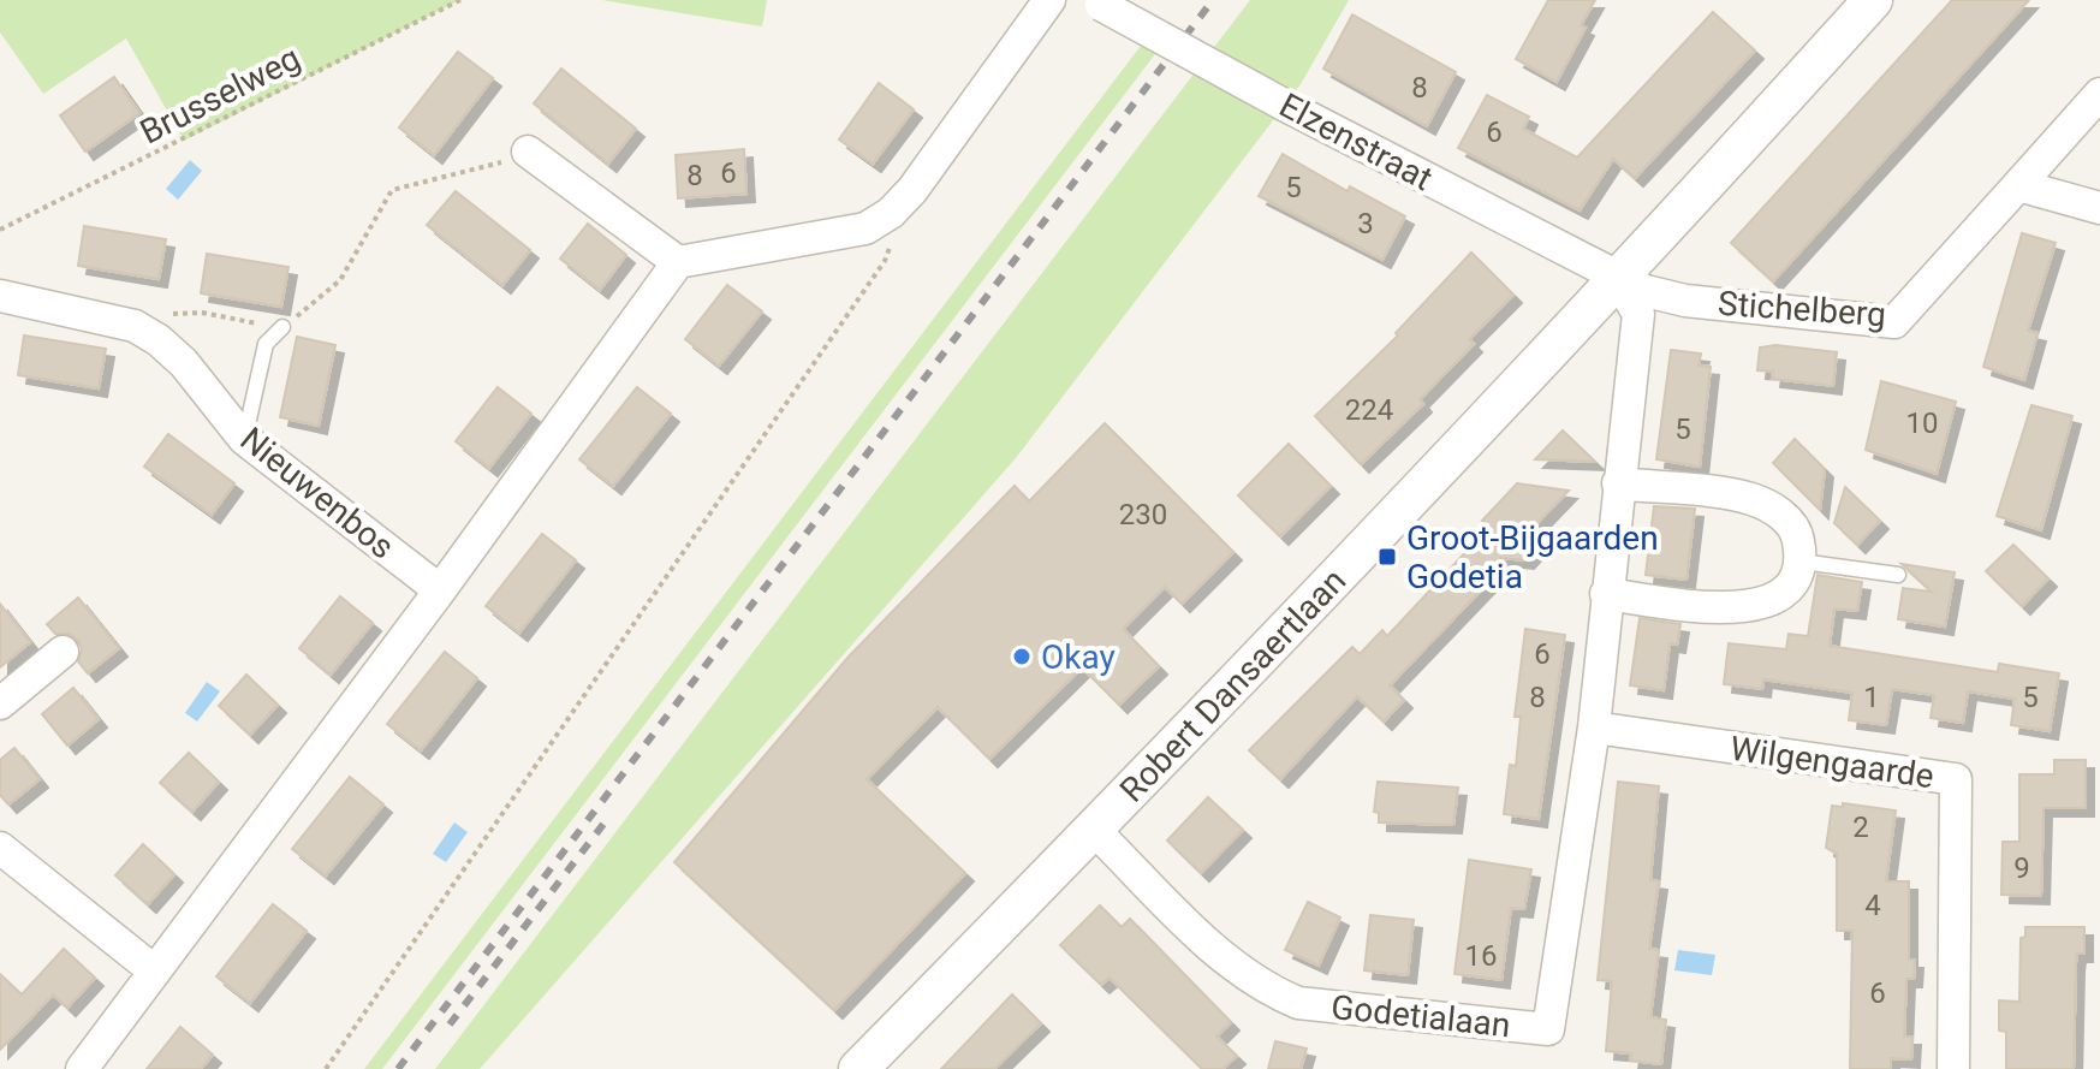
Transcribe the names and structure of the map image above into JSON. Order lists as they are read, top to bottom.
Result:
{
  "streets": {
    "street": [
      "Elzenstraat",
      "Stichelberg",
      "Nieuwenbos",
      "Robert Dansaertlaan",
      "Wilgengaarde",
      "Godetialaan"
    ],
    "path": ["Brusselweg"]
  },
  "crossings": [
    ["Elzenstraat", "Stichelberg"],
    ["Elzenstraat", "Robert Dansaertlaan"],
    ["Elzenstraat", "Godetialaan"],
    ["Stichelberg", "Robert Dansaertlaan"],
    ["Stichelberg", "Godetialaan"],
    ["Robert Dansaertlaan", "Godetialaan"],
    ["Wilgengaarde", "Godetialaan"]
  ],
  "places": {
    "transit": ["Groot-Bijgaarden Godetia"],
    "other": ["Okay"]
  },
  "house_numbers": [
    "8",
    "6",
    "6",
    "8",
    "5",
    "3",
    "224",
    "10",
    "5",
    "230",
    "6",
    "8",
    "1",
    "5",
    "2",
    "9",
    "4",
    "16",
    "6"
  ]
}
